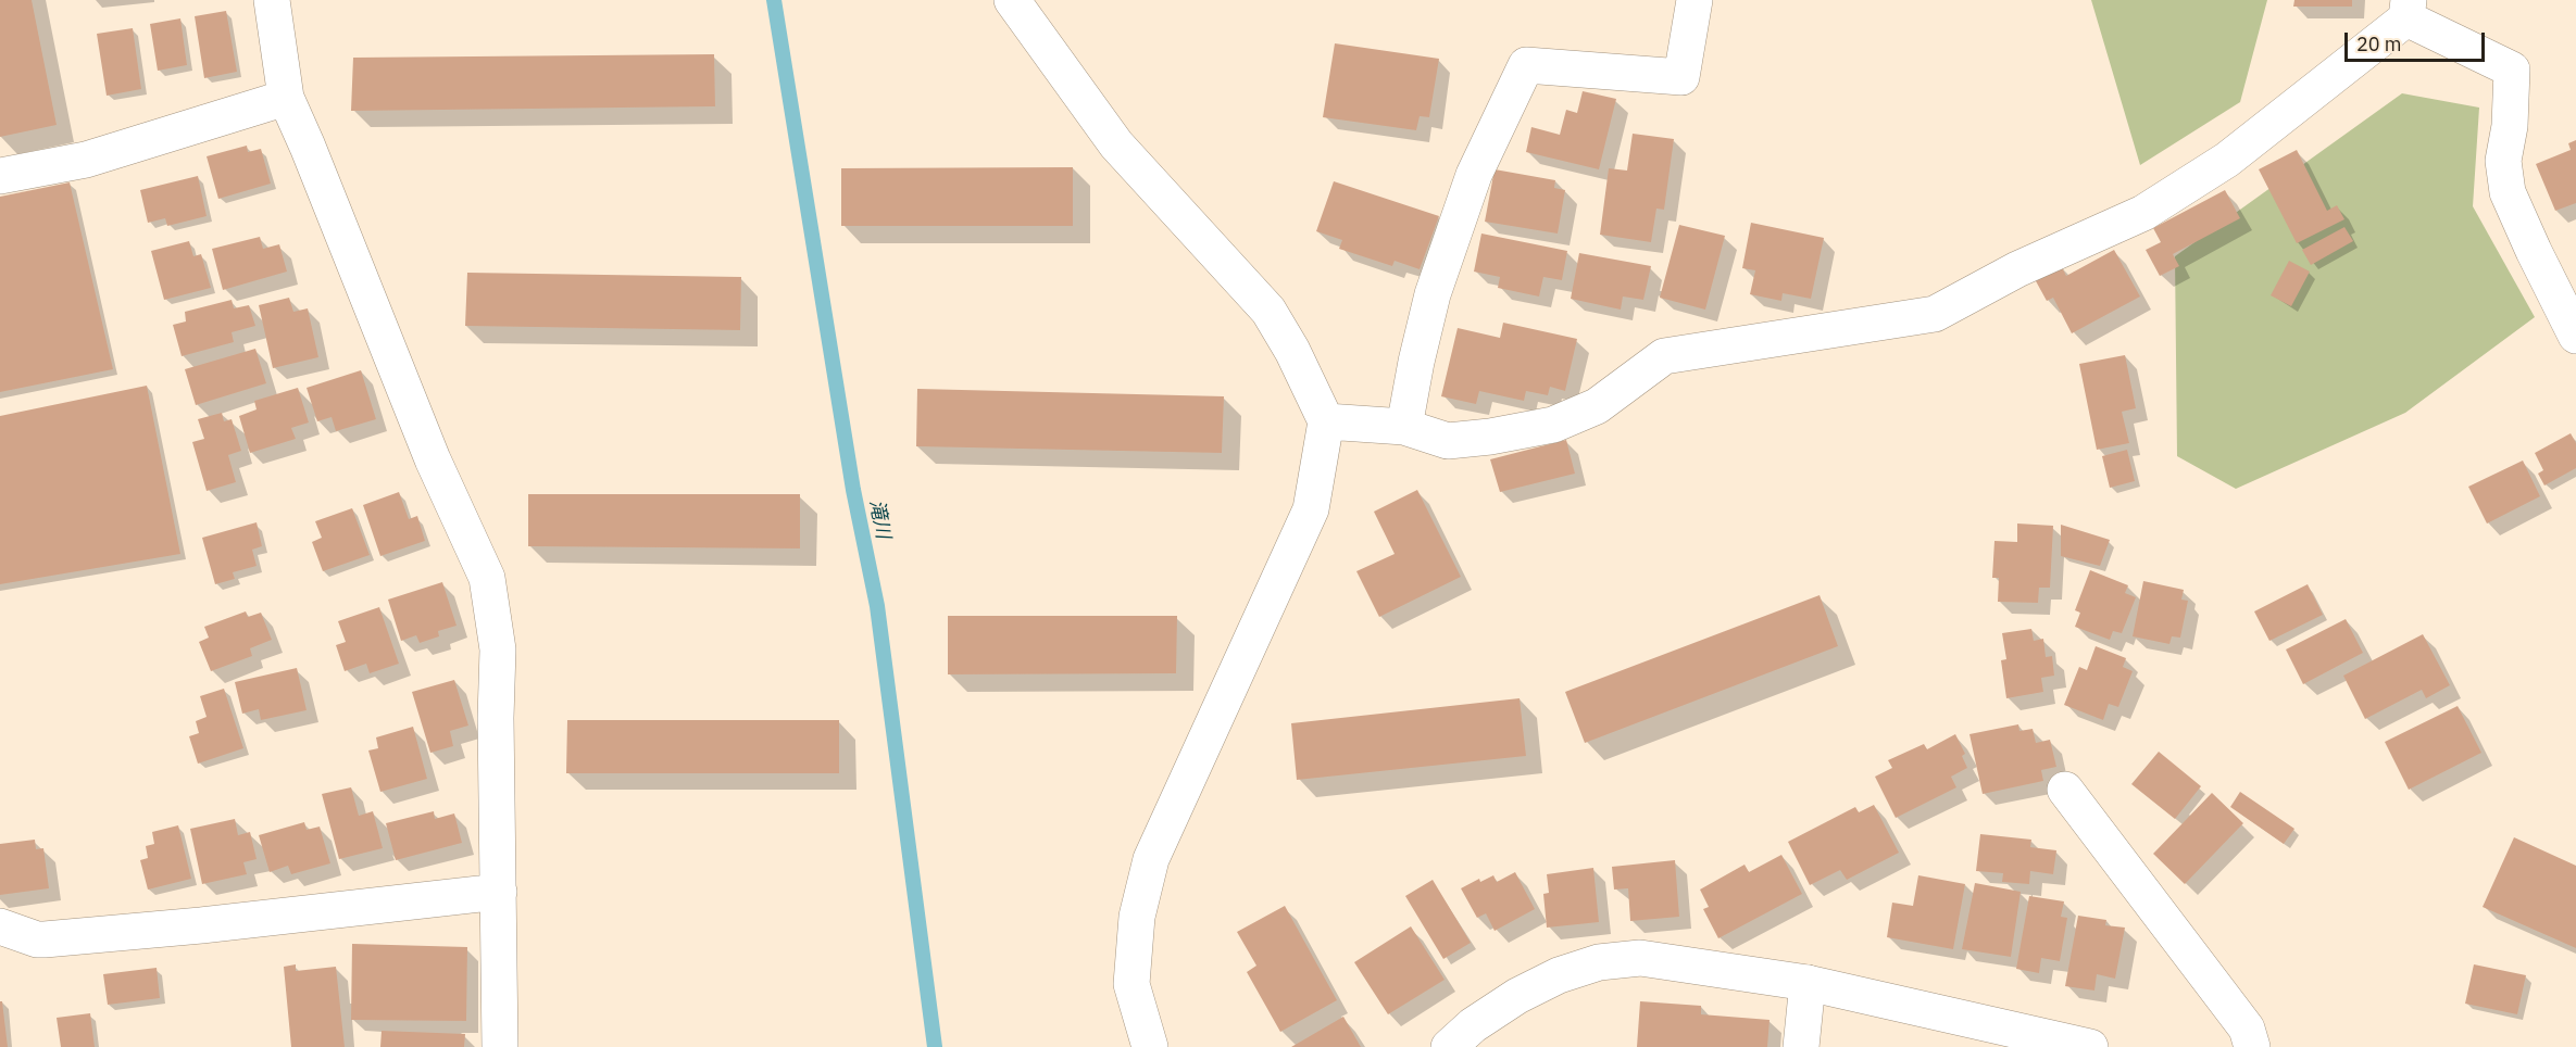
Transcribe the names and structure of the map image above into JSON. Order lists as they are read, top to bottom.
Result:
{
  "water": ["滝川"],
  "scale_bar": "20 m"
}
